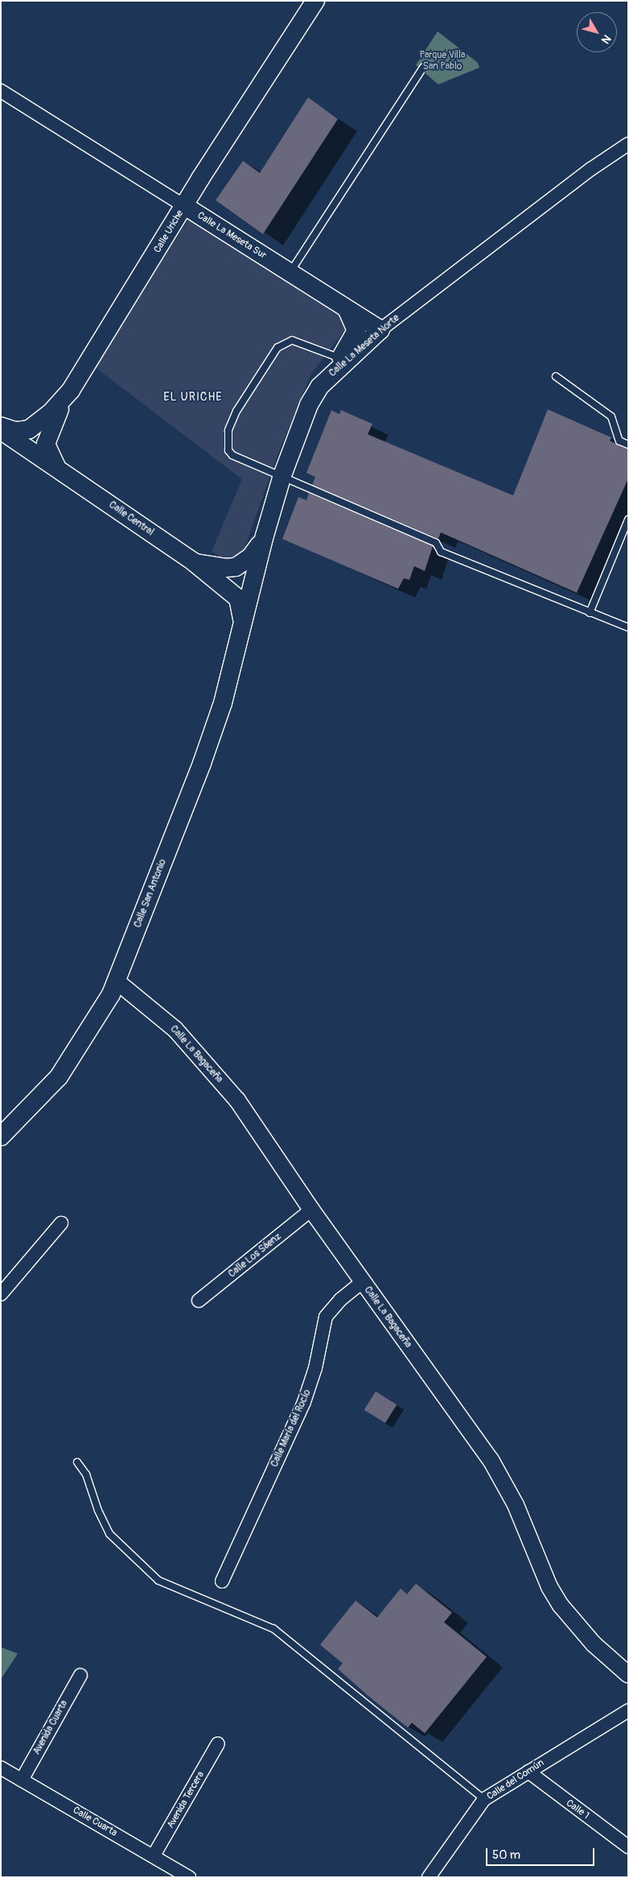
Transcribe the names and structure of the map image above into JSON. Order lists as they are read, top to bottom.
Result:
{
  "streets": {
    "main road": [
      "Calle Uriche",
      "Calle La Meseta Sur",
      "Calle La Meseta Norte",
      "Calle Central",
      "Calle San Antonio"
    ],
    "street": [
      "Calle La Bagaceña",
      "Calle Los Sáenz",
      "Calle María del Rocío",
      "Avenida Cuarta",
      "Calle del Común",
      "Avenida Tercera",
      "Calle 1",
      "Calle Cuarta"
    ]
  },
  "crossings": [
    ["Calle Uriche", "Calle La Meseta Sur"],
    ["Calle La Meseta Sur", "Calle La Meseta Norte"],
    ["Calle La Meseta Norte", "Calle Central"],
    ["Calle La Meseta Norte", "Calle San Antonio"],
    ["Calle Central", "Calle San Antonio"],
    ["Calle San Antonio", "Calle La Bagaceña"],
    ["Calle La Bagaceña", "Calle Los Sáenz"],
    ["Calle La Bagaceña", "Calle María del Rocío"],
    ["Avenida Cuarta", "Calle Cuarta"],
    ["Calle del Común", "Calle 1"],
    ["Avenida Tercera", "Calle Cuarta"]
  ],
  "districts": ["EL URICHE"],
  "parks": ["Parque Villa San Pablo"],
  "scale_bar": "50 m",
  "north": "bottom right"
}
